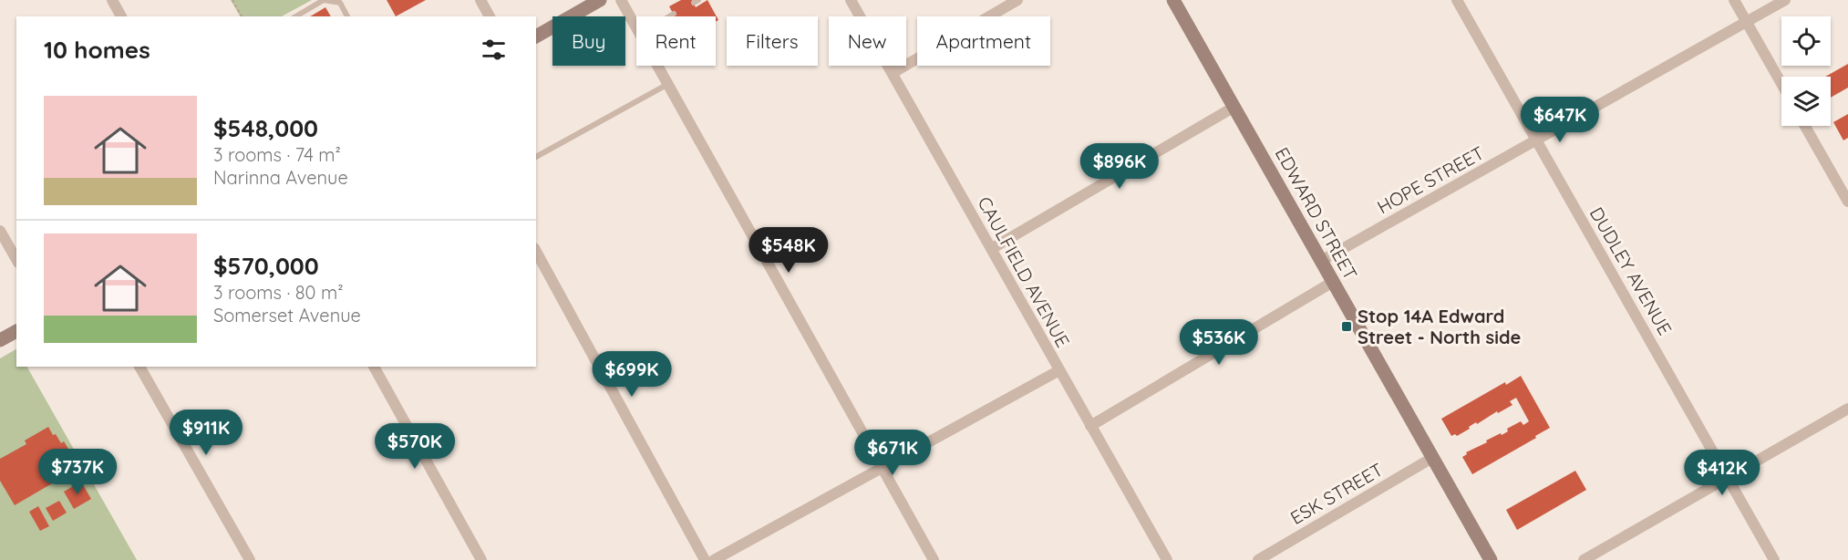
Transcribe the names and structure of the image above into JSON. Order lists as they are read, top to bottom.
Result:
{
  "streets": {
    "street": [
      "HOPE STREET",
      "EDWARD STREET",
      "DUDLEY AVENUE",
      "CAULFIELD AVENUE",
      "ESK STREET"
    ]
  },
  "crossings": [
    ["HOPE STREET", "EDWARD STREET"],
    ["HOPE STREET", "DUDLEY AVENUE"],
    ["EDWARD STREET", "ESK STREET"]
  ],
  "places": {
    "transit": ["Stop 14A Edward Street - North side"]
  },
  "page": {
    "chip": [
      "Buy",
      "Rent",
      "Filters",
      "New",
      "Apartment"
    ],
    "heading": "10 homes",
    "list": [
      {
        "name": "$548,000",
        "note": "3 rooms · 74 m² · Narinna Avenue"
      },
      {
        "name": "$570,000",
        "note": "3 rooms · 80 m² · Somerset Avenue"
      }
    ],
    "price": [
      "$647K",
      "$896K",
      "$548K",
      "$536K",
      "$699K",
      "$911K",
      "$570K",
      "$671K",
      "$737K",
      "$412K"
    ]
  }
}
